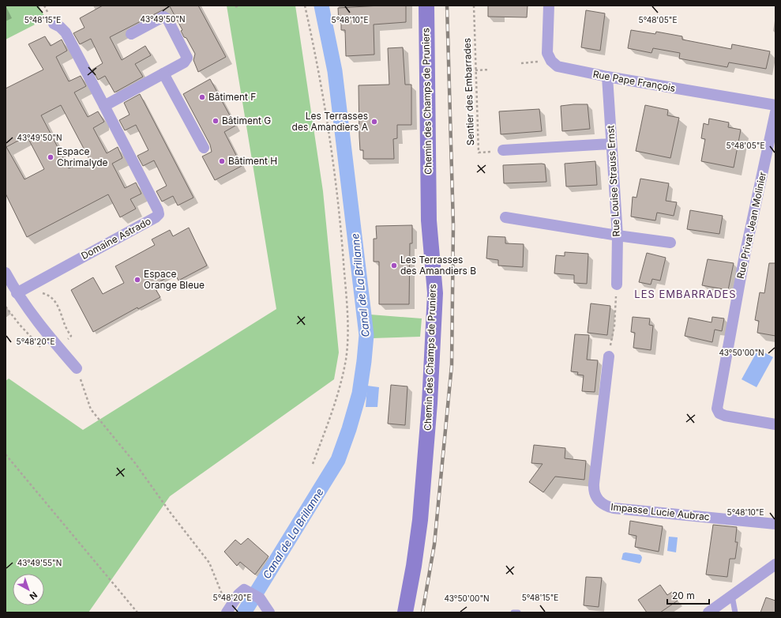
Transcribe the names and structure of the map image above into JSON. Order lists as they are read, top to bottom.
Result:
{
  "streets": {
    "street": [
      "Rue Pape François",
      "Chemin des Champs de Pruniers",
      "Rue Louise Strauss Ernst",
      "Rue Privat Jean Molinier",
      "Domaine Astrado",
      "Impasse Lucie Aubrac"
    ],
    "path": ["Sentier des Embarrades"]
  },
  "crossings": [
    ["Rue Pape François", "Rue Louise Strauss Ernst"]
  ],
  "districts": ["LES EMBARRADES"],
  "water": ["Canal de La Brillanne"],
  "places": [
    "Bâtiment F",
    "Bâtiment G",
    "Les Terrasses des Amandiers A",
    "Espace Chrimalyde",
    "Bâtiment H",
    "Les Terrasses des Amandiers B",
    "Espace Orange Bleue"
  ],
  "scale_bar": "20 m",
  "north": "bottom right",
  "coordinates": [
    "43°49'50\"N",
    "5°48'15\"E",
    "5°48'10\"E",
    "5°48'05\"E",
    "5°48'20\"E",
    "43°50'00\"N",
    "43°49'55\"N"
  ]
}
